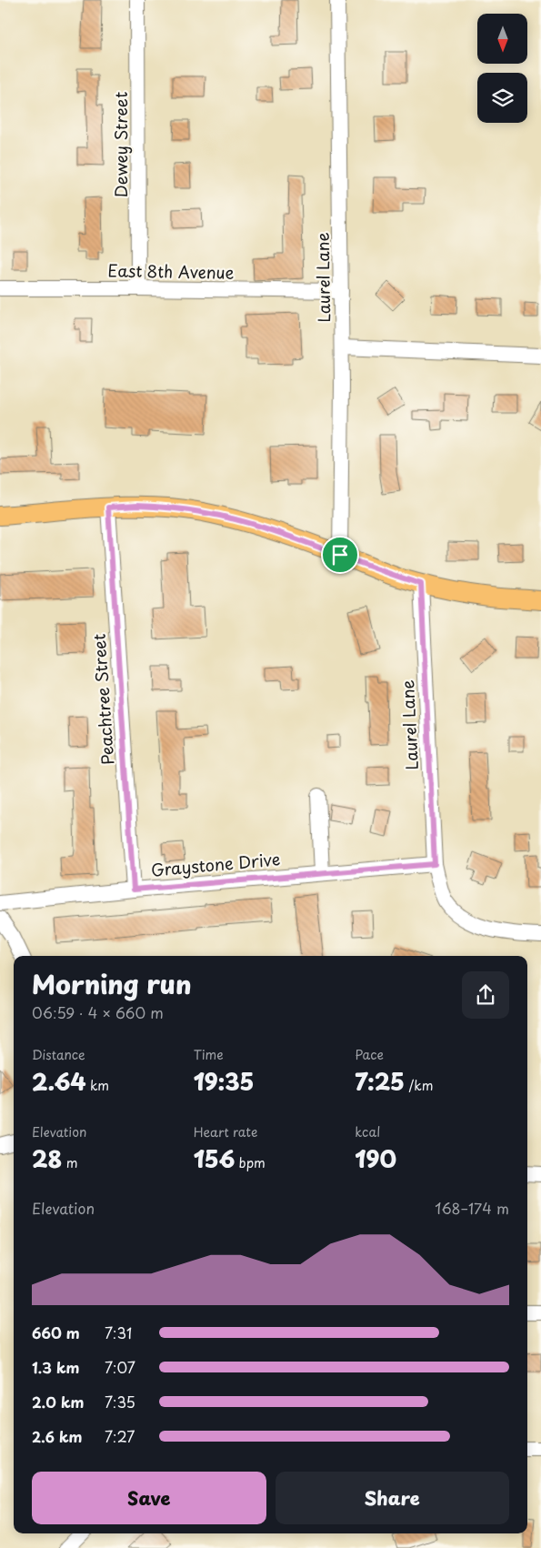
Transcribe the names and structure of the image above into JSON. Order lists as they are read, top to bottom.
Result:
{
  "streets": {
    "street": [
      "Dewey Street",
      "East 8th Avenue",
      "Laurel Lane",
      "Peachtree Street",
      "Graystone Drive"
    ]
  },
  "crossings": [
    ["Dewey Street", "East 8th Avenue"],
    ["East 8th Avenue", "Laurel Lane"],
    ["Laurel Lane", "Graystone Drive"],
    ["Peachtree Street", "Graystone Drive"]
  ],
  "north": "bottom",
  "page": {
    "heading": ["Morning run", "06:59 · 4 × 660 m"],
    "stats": [
      ["Distance", "2.64 km"],
      ["Time", "19:35"],
      ["Pace", "7:25 /km"],
      ["Elevation", "28 m"],
      ["Heart rate", "156 bpm"],
      ["kcal", "190"]
    ],
    "chart": ["Elevation", "168–174 m"],
    "list": [
      {
        "name": "660 m",
        "note": "7:31"
      },
      {
        "name": "1.3 km",
        "note": "7:07"
      },
      {
        "name": "2.0 km",
        "note": "7:35"
      },
      {
        "name": "2.6 km",
        "note": "7:27"
      }
    ],
    "buttons": ["Save", "Share"]
  }
}
